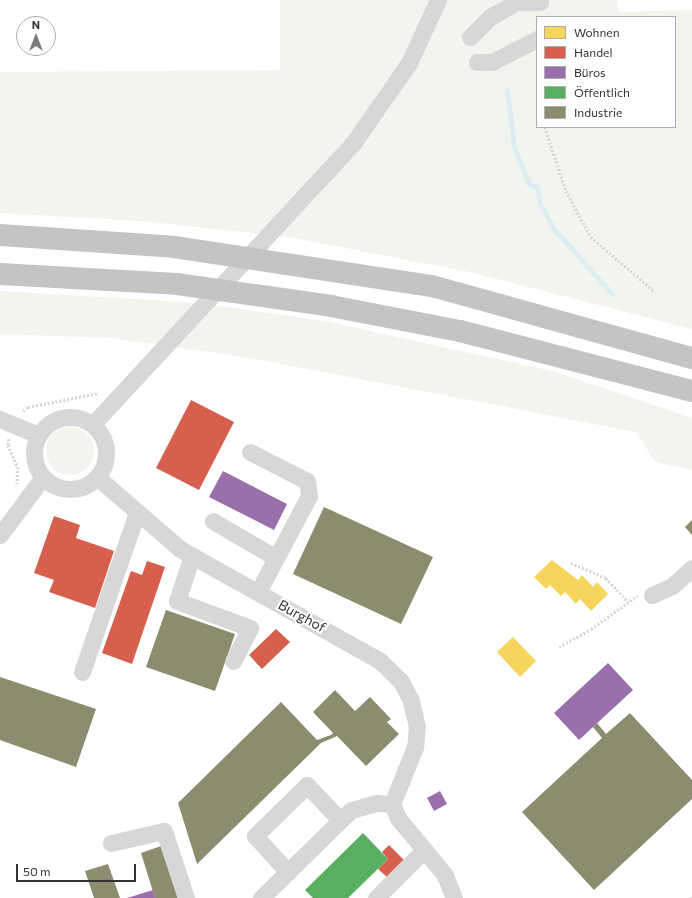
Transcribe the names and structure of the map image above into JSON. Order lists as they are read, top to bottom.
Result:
{
  "streets": {
    "street": ["Burghof"]
  },
  "legend": [
    "Wohnen",
    "Handel",
    "Büros",
    "Öffentlich",
    "Industrie"
  ],
  "scale_bar": "50 m",
  "north": "top"
}
